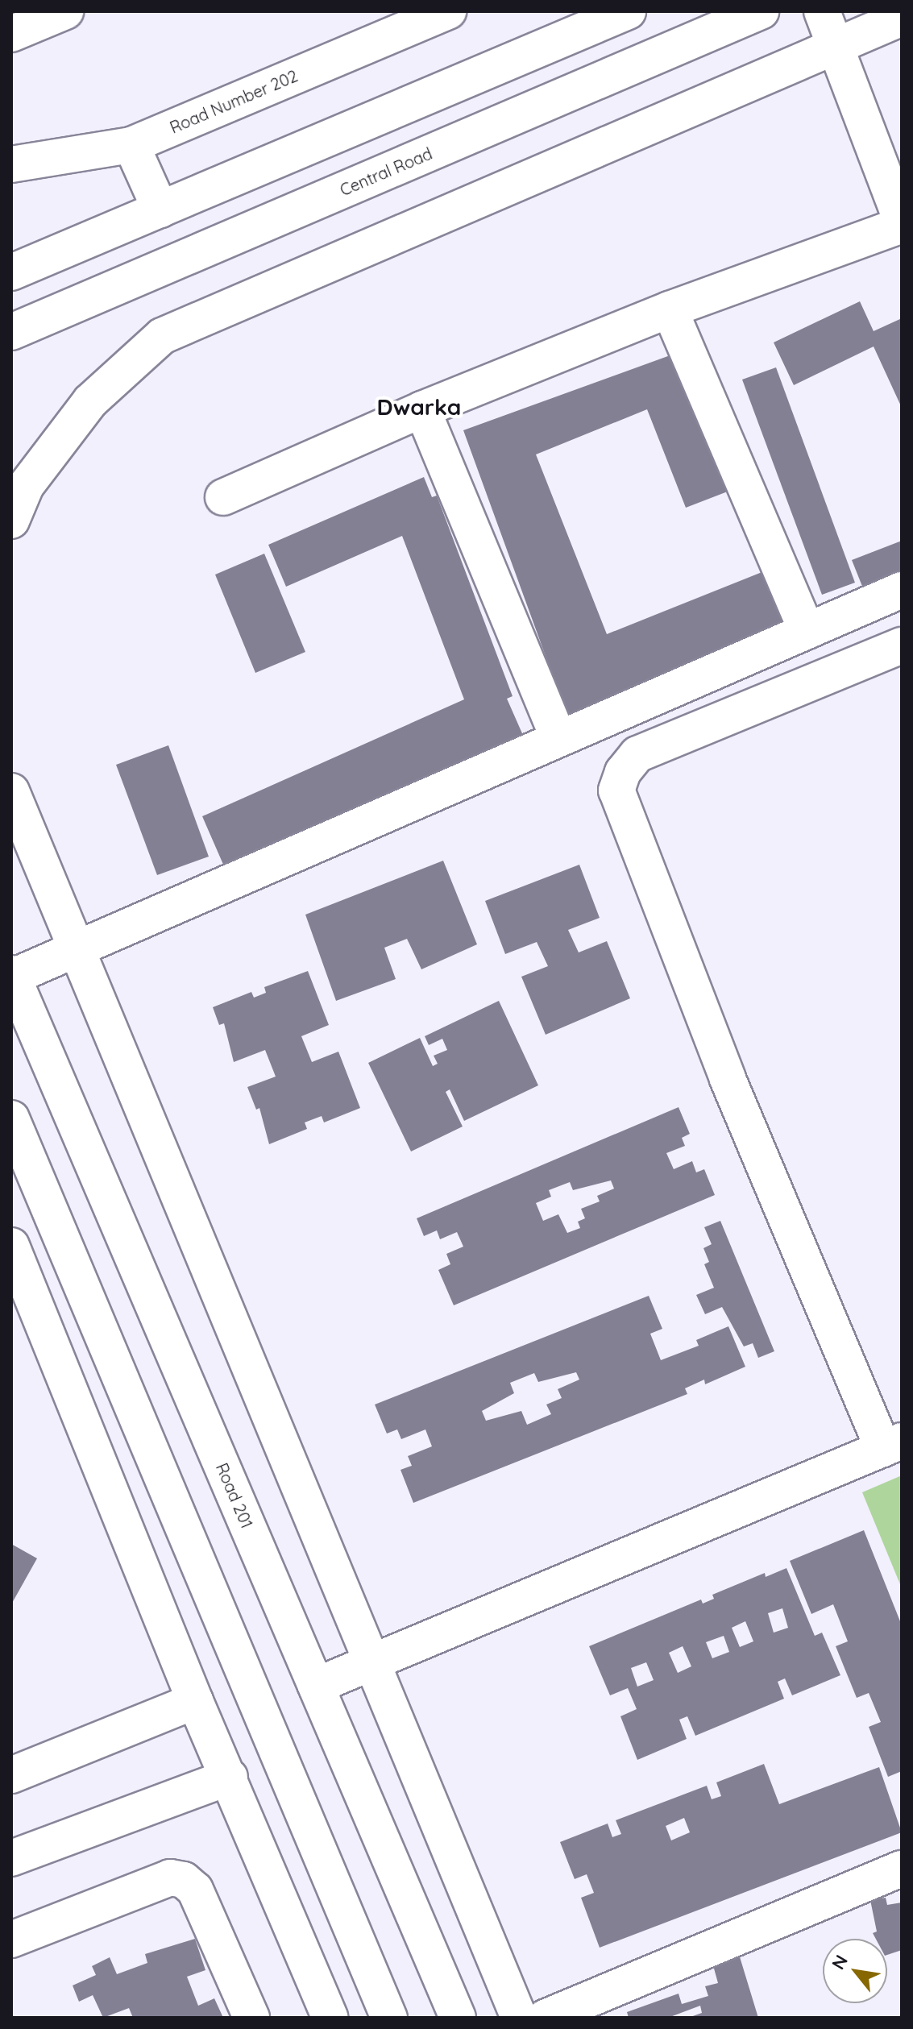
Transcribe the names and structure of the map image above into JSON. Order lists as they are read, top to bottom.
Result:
{
  "streets": {
    "street": ["Road Number 202", "Central Road", "Road 201"]
  },
  "districts": ["Dwarka"],
  "north": "top left"
}
